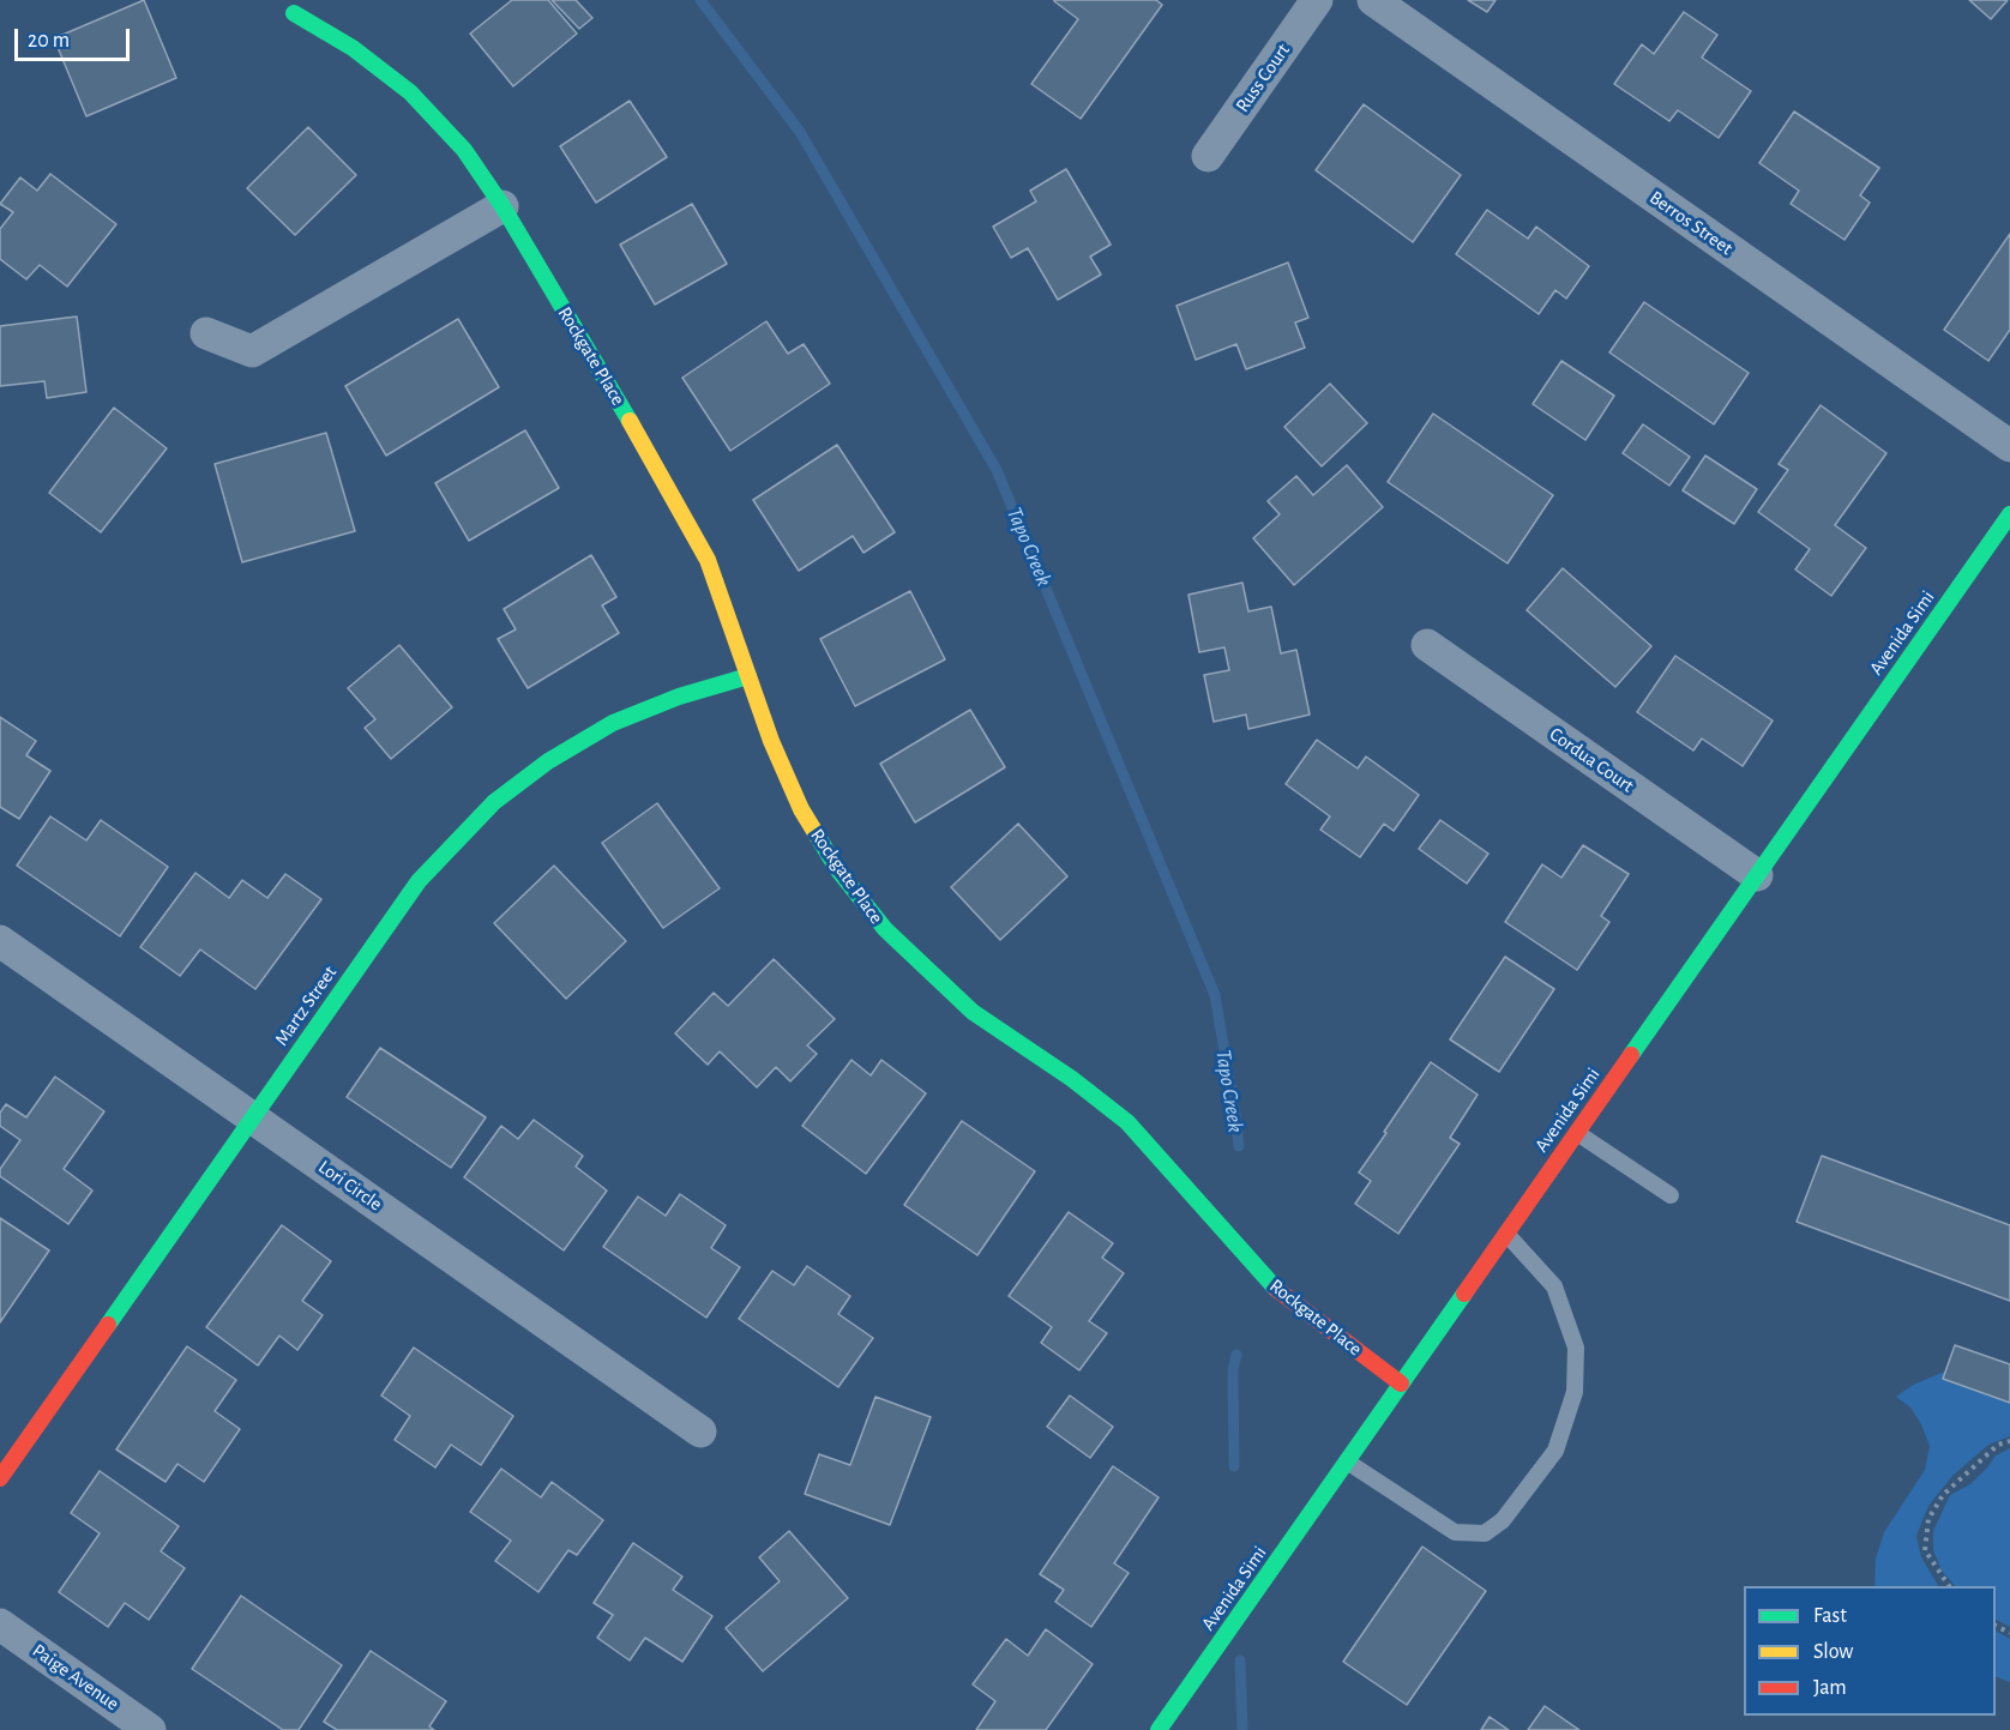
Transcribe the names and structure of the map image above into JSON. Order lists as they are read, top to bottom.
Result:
{
  "streets": {
    "street": [
      "Russ Court",
      "Berros Street",
      "Rockgate Place",
      "Avenida Simi",
      "Cordua Court",
      "Martz Street",
      "Lori Circle",
      "Paige Avenue"
    ]
  },
  "crossings": [
    ["Rockgate Place", "Avenida Simi"],
    ["Rockgate Place", "Martz Street"],
    ["Avenida Simi", "Cordua Court"],
    ["Martz Street", "Lori Circle"]
  ],
  "water": ["Tapo Creek"],
  "legend": ["Fast", "Slow", "Jam"],
  "scale_bar": "20 m"
}
